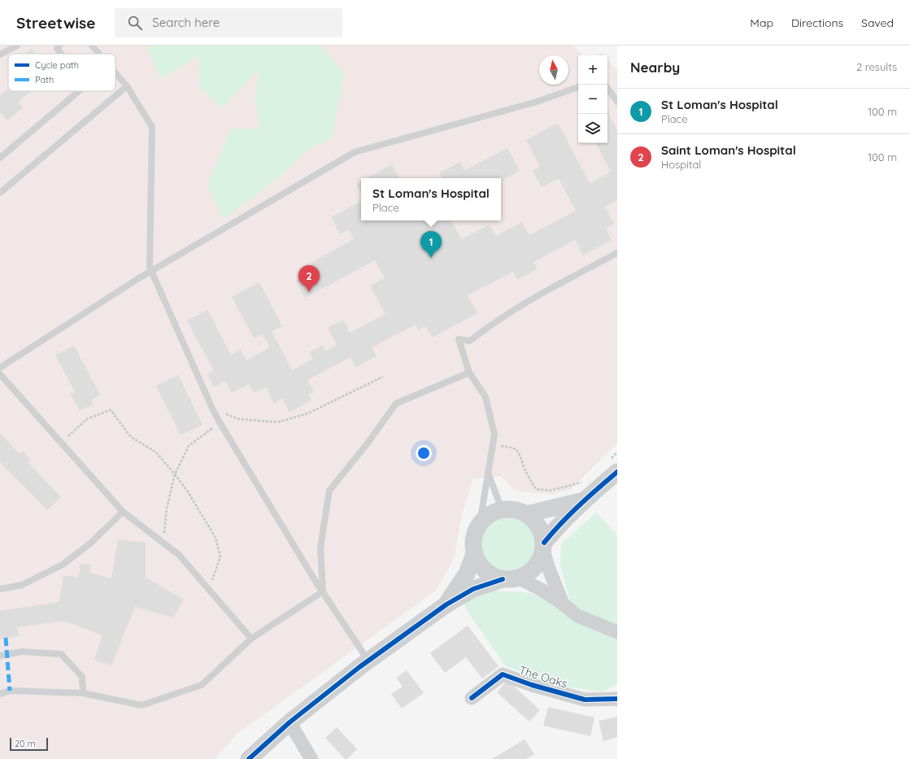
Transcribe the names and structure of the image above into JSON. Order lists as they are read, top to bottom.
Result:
{
  "streets": {
    "street": ["The Oaks"]
  },
  "legend": ["Cycle path", "Path"],
  "scale_bar": "20 m",
  "north": "top",
  "page": {
    "header": "Streetwise",
    "search": "Search here",
    "nav": ["Map", "Directions", "Saved"],
    "heading": ["Nearby", "2 results"],
    "map_buttons": ["+", "−"],
    "list": [
      {
        "mark": "1",
        "name": "St Loman's Hospital",
        "note": "Place",
        "value": "100 m"
      },
      {
        "mark": "2",
        "name": "Saint Loman's Hospital",
        "note": "Hospital",
        "value": "100 m"
      }
    ],
    "popup": ["St Loman's Hospital", "Place"],
    "pins": ["1", "2"],
    "scale": "20 m"
  }
}
